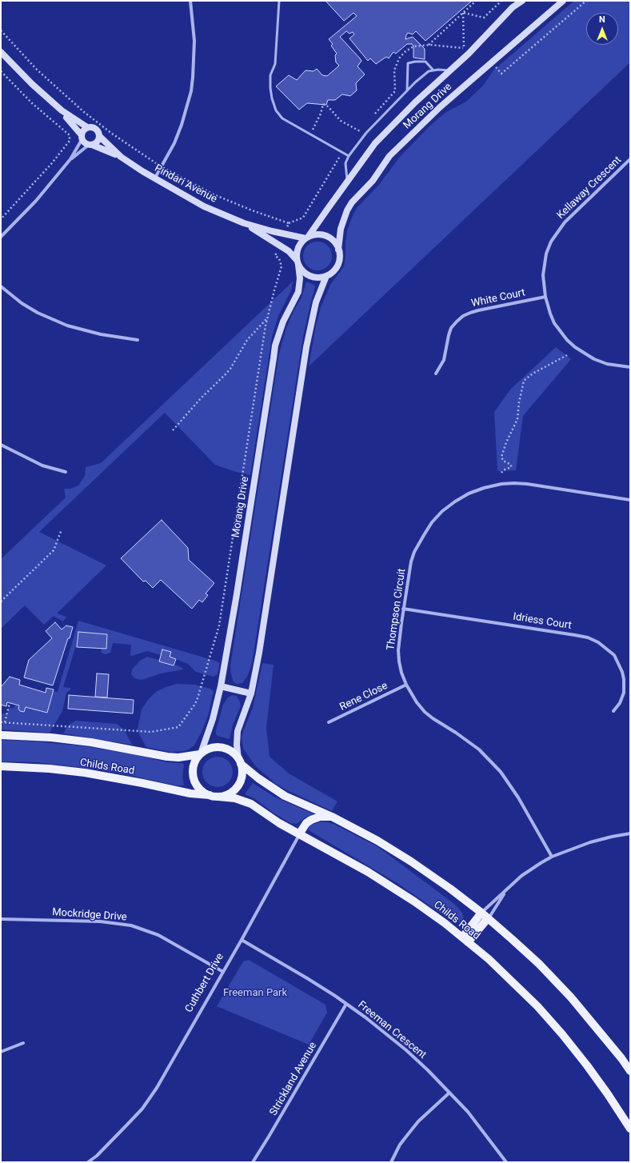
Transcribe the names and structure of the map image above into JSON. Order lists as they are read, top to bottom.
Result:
{
  "streets": {
    "main road": [
      "Morang Drive",
      "Pindari Avenue",
      "Childs Road",
      "Cuthbert Drive"
    ],
    "street": [
      "Kellaway Crescent",
      "White Court",
      "Thompson Circuit",
      "Idriess Court",
      "Rene Close",
      "Mockridge Drive",
      "Freeman Crescent",
      "Strickland Avenue"
    ]
  },
  "crossings": [
    ["Morang Drive", "Pindari Avenue"],
    ["Morang Drive", "Childs Road"],
    ["Kellaway Crescent", "White Court"],
    ["Thompson Circuit", "Idriess Court"],
    ["Thompson Circuit", "Rene Close"],
    ["Childs Road", "Cuthbert Drive"],
    ["Mockridge Drive", "Cuthbert Drive"],
    ["Cuthbert Drive", "Freeman Crescent"],
    ["Freeman Crescent", "Strickland Avenue"]
  ],
  "parks": ["Freeman Park"],
  "north": "top"
}
